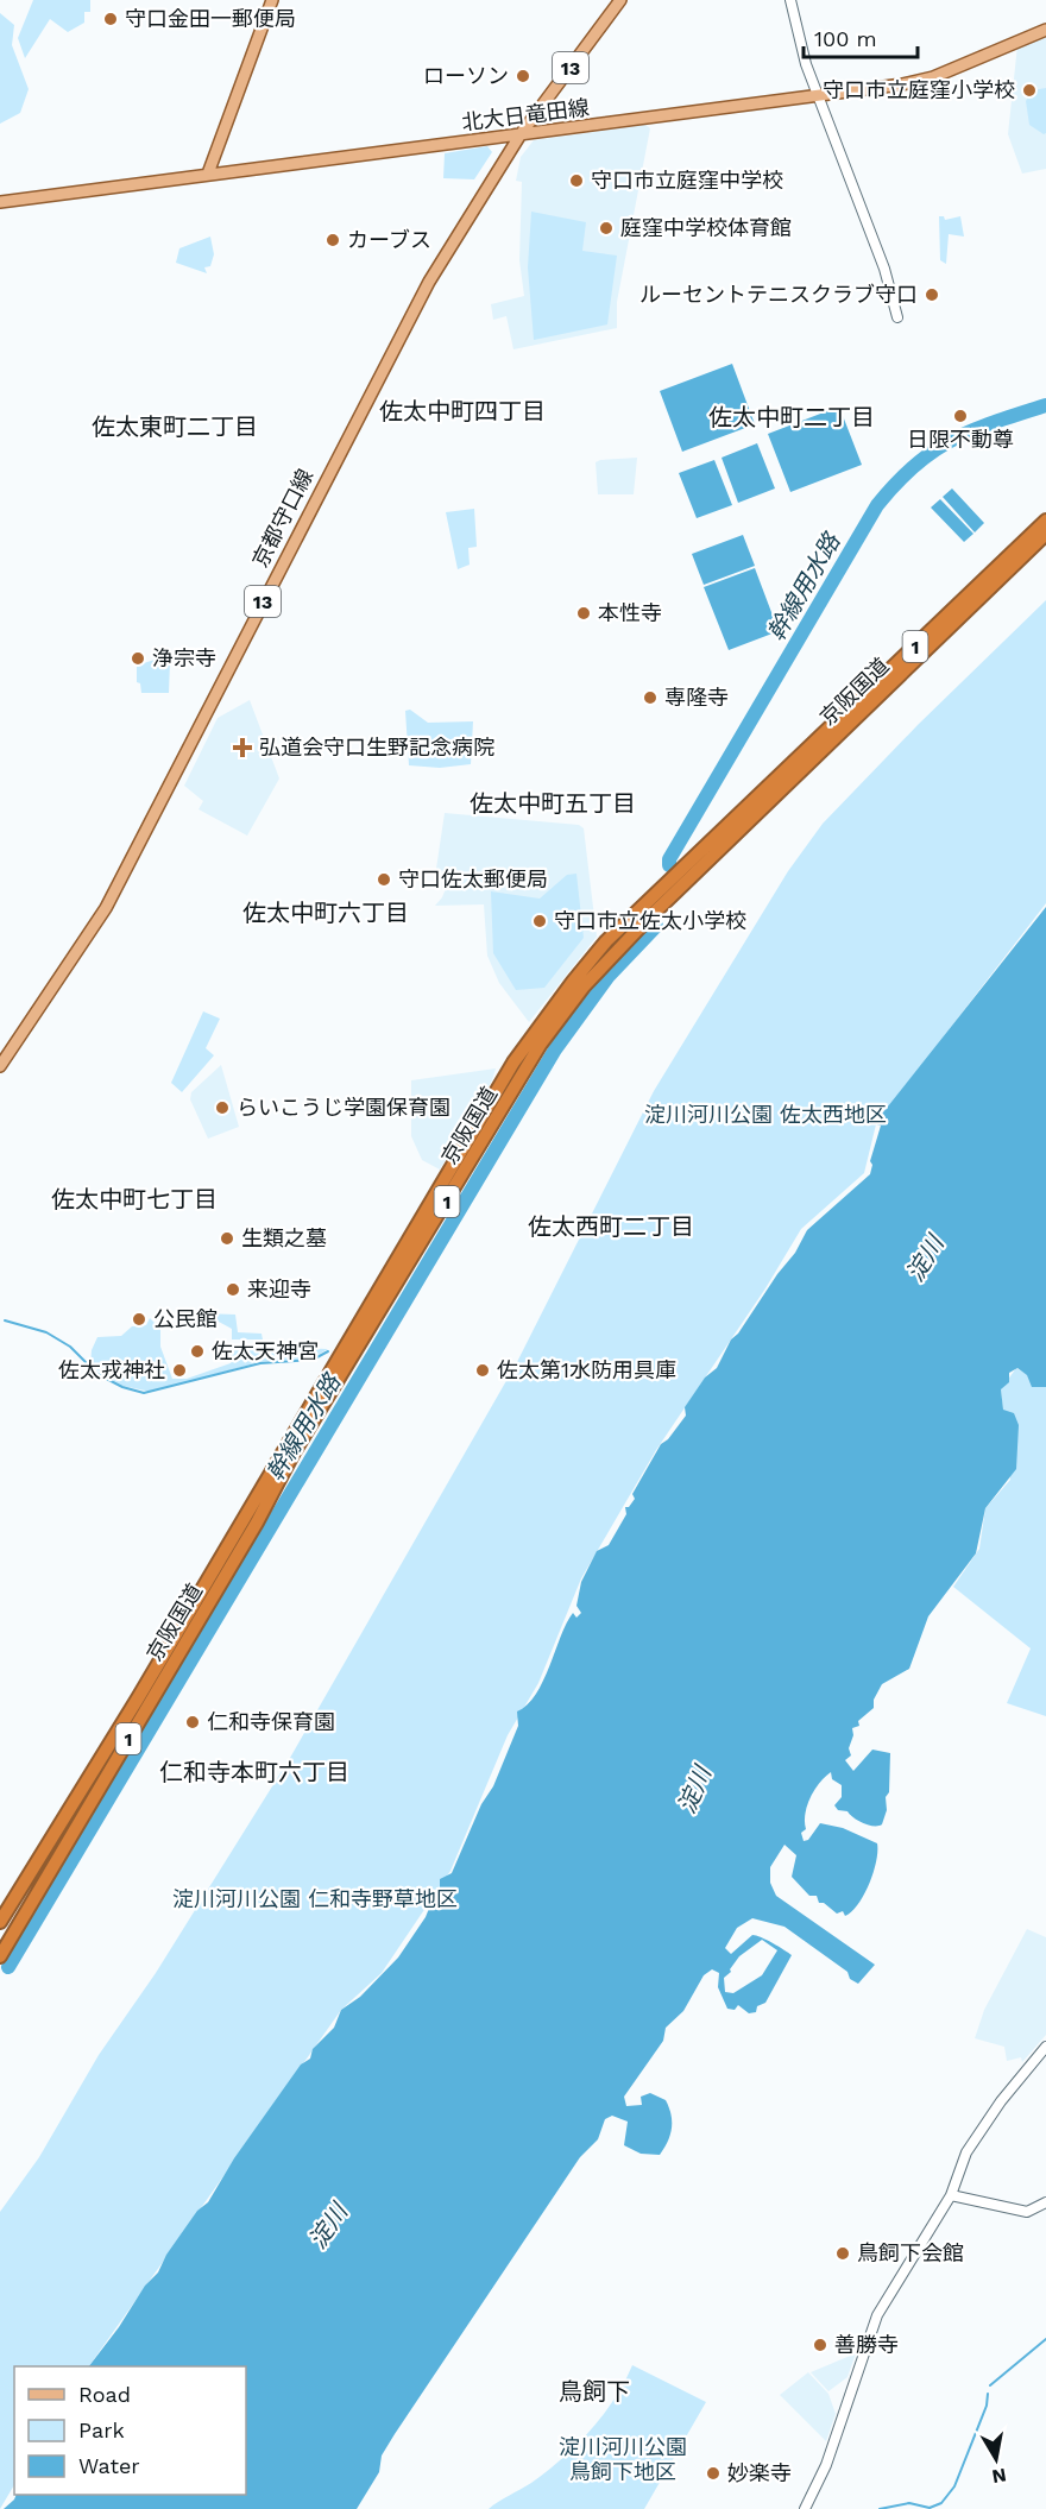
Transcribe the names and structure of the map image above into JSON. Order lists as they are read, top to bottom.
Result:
{
  "streets": {
    "highway": ["1", "京阪国道"],
    "main road": ["13", "北大日竜田線", "京都守口線"]
  },
  "crossings": [
    ["北大日竜田線", "京都守口線"]
  ],
  "districts": [
    "佐太中町四丁目",
    "佐太中町二丁目",
    "佐太東町二丁目",
    "佐太中町五丁目",
    "佐太中町六丁目",
    "佐太中町七丁目",
    "佐太西町二丁目",
    "仁和寺本町六丁目",
    "鳥飼下"
  ],
  "water": ["幹線用水路", "淀川"],
  "parks": ["淀川河川公園 佐太西地区", "淀川河川公園 仁和寺野草地区", "淀川河川公園 鳥飼下地区"],
  "places": {
    "other": [
      "守口金田一郵便局",
      "ローソン",
      "守口市立庭窪小学校",
      "守口市立庭窪中学校",
      "庭窪中学校体育館",
      "カーブス",
      "ルーセントテニスクラブ守口",
      "日限不動尊",
      "本性寺",
      "浄宗寺",
      "専隆寺",
      "守口佐太郵便局",
      "守口市立佐太小学校",
      "らいこうじ学園保育園",
      "生類之墓",
      "来迎寺",
      "公民館",
      "佐太天神宮",
      "佐太戎神社",
      "佐太第1水防用具庫",
      "仁和寺保育園",
      "鳥飼下会館",
      "善勝寺",
      "妙楽寺"
    ],
    "health": ["弘道会守口生野記念病院"]
  },
  "legend": ["Road", "Park", "Water"],
  "scale_bar": "100 m",
  "north": "bottom"
}
